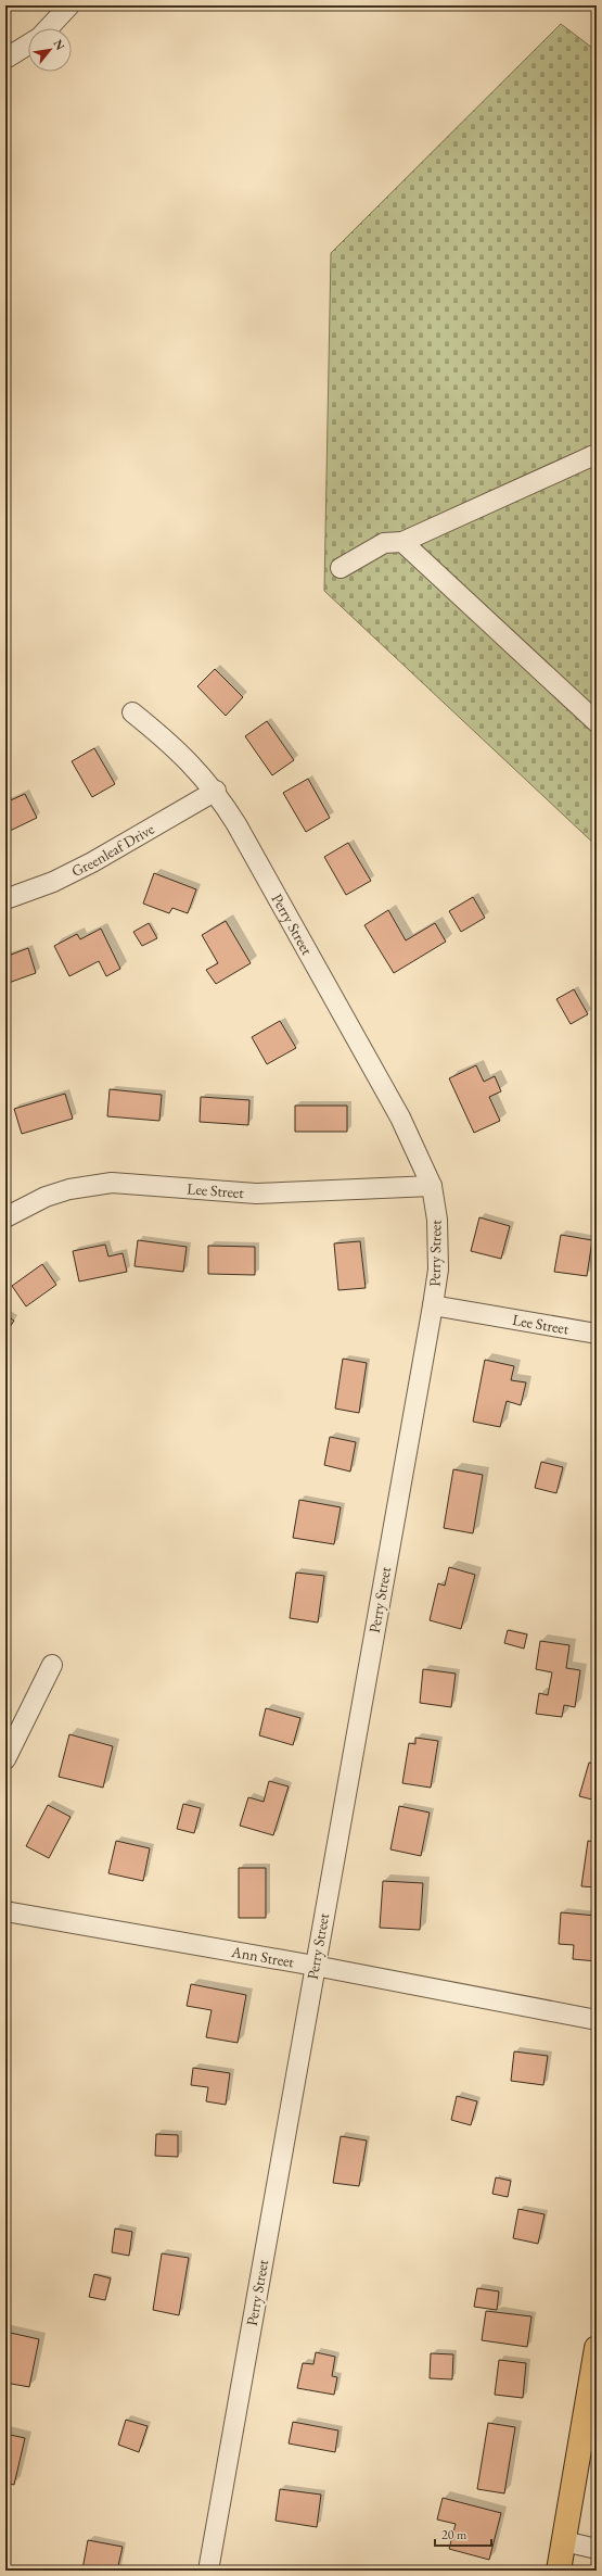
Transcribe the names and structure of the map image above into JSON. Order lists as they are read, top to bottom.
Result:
{
  "streets": {
    "street": [
      "Greenleaf Drive",
      "Perry Street",
      "Lee Street",
      "Ann Street"
    ]
  },
  "crossings": [
    ["Greenleaf Drive", "Perry Street"],
    ["Perry Street", "Lee Street"],
    ["Perry Street", "Ann Street"]
  ],
  "scale_bar": "20 m",
  "north": "top right"
}
